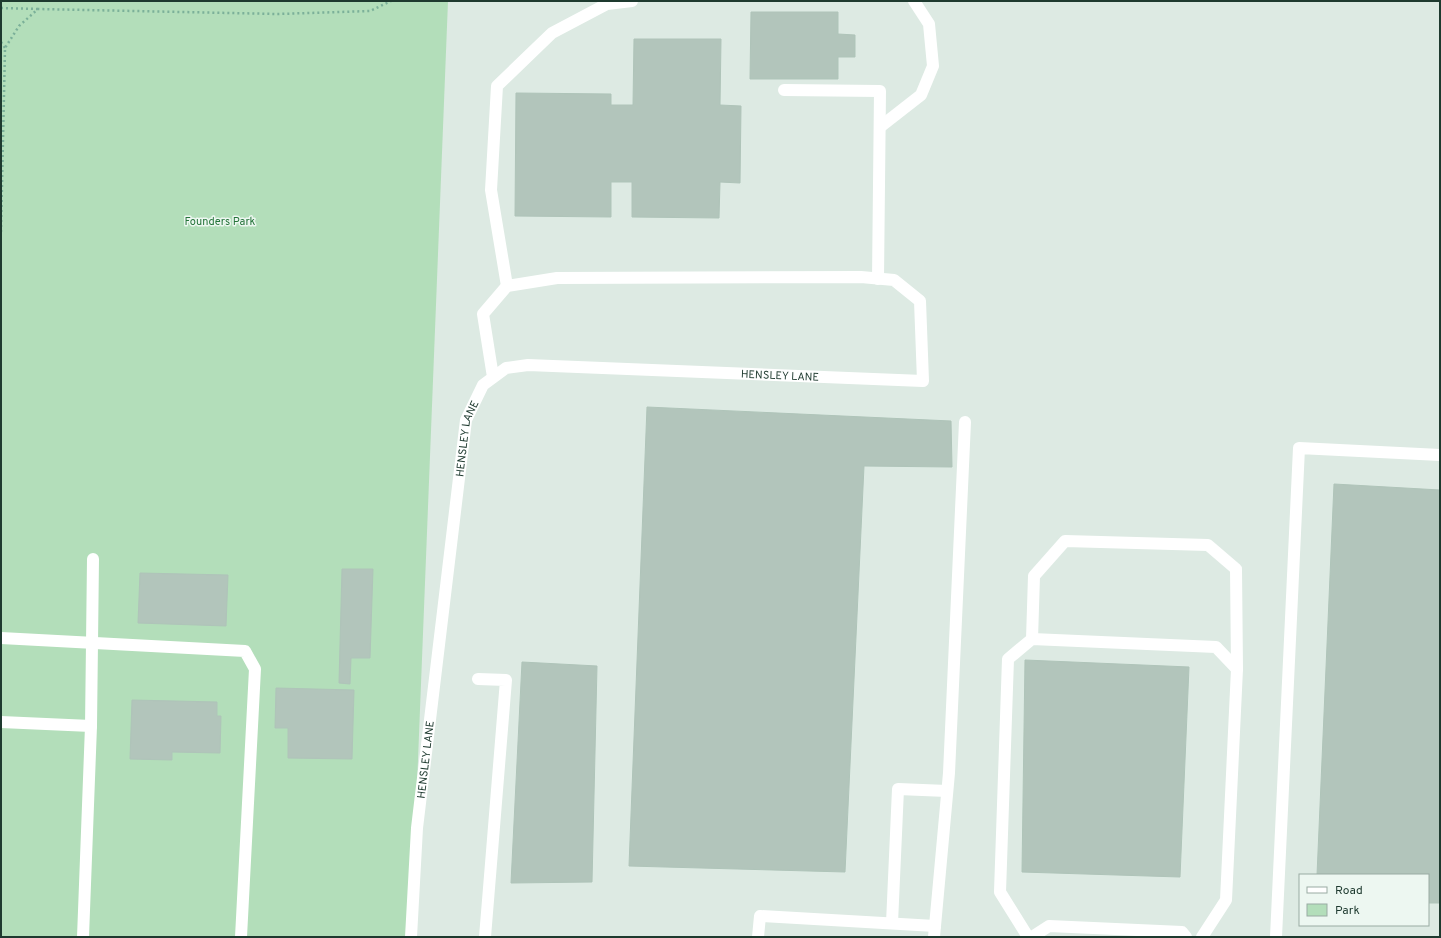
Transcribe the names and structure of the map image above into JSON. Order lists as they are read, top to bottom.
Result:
{
  "streets": {
    "street": ["HENSLEY LANE"]
  },
  "parks": ["Founders Park"],
  "legend": ["Road", "Park"]
}
